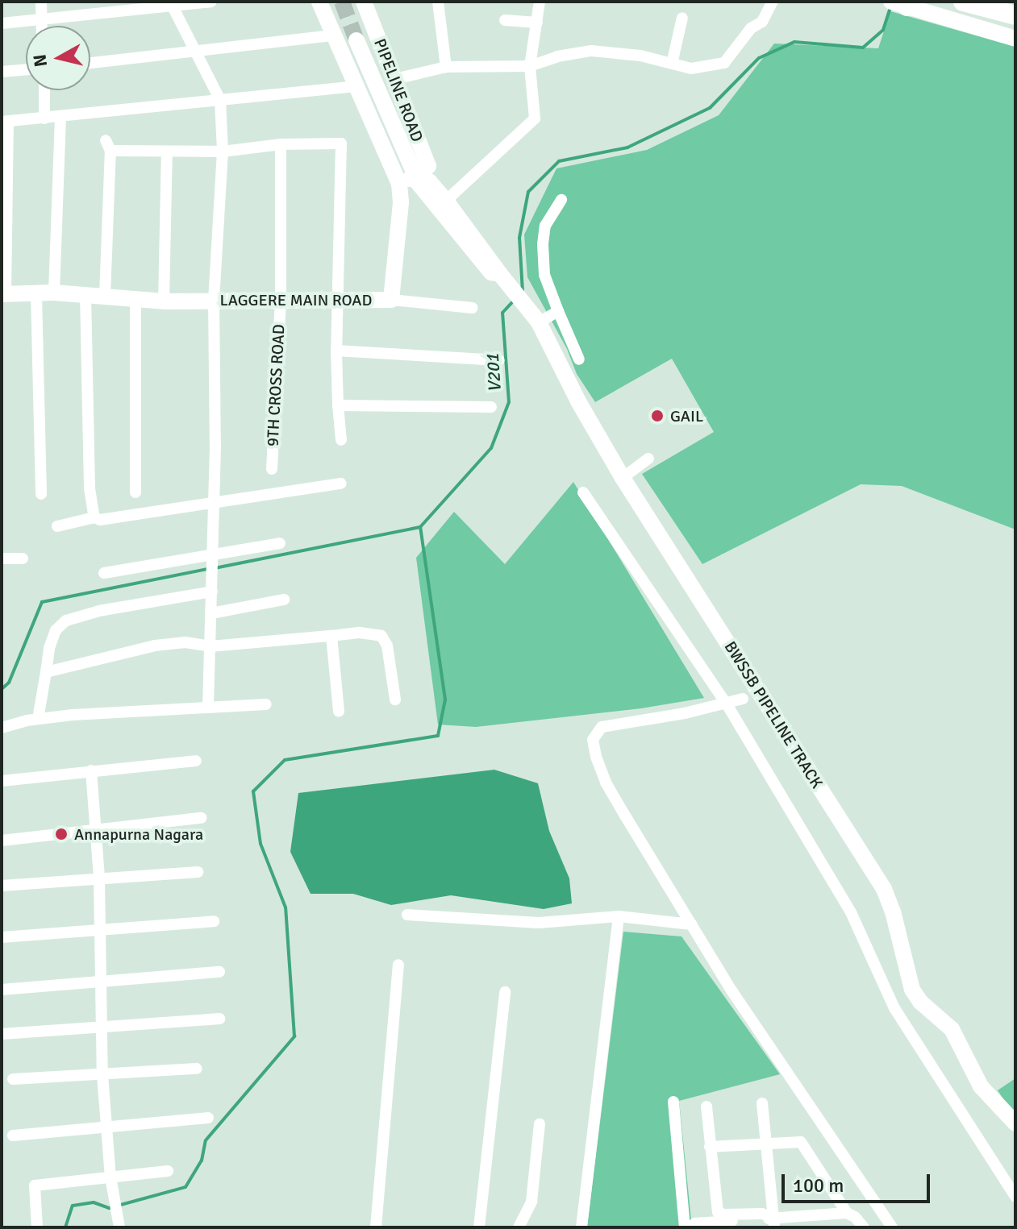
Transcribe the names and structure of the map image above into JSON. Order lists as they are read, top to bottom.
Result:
{
  "streets": {
    "street": [
      "PIPELINE ROAD",
      "LAGGERE MAIN ROAD",
      "9TH CROSS ROAD",
      "BWSSB PIPELINE TRACK"
    ]
  },
  "crossings": [
    ["LAGGERE MAIN ROAD", "9TH CROSS ROAD"]
  ],
  "water": ["V201"],
  "places": ["GAIL", "Annapurna Nagara"],
  "scale_bar": "100 m",
  "north": "left"
}
